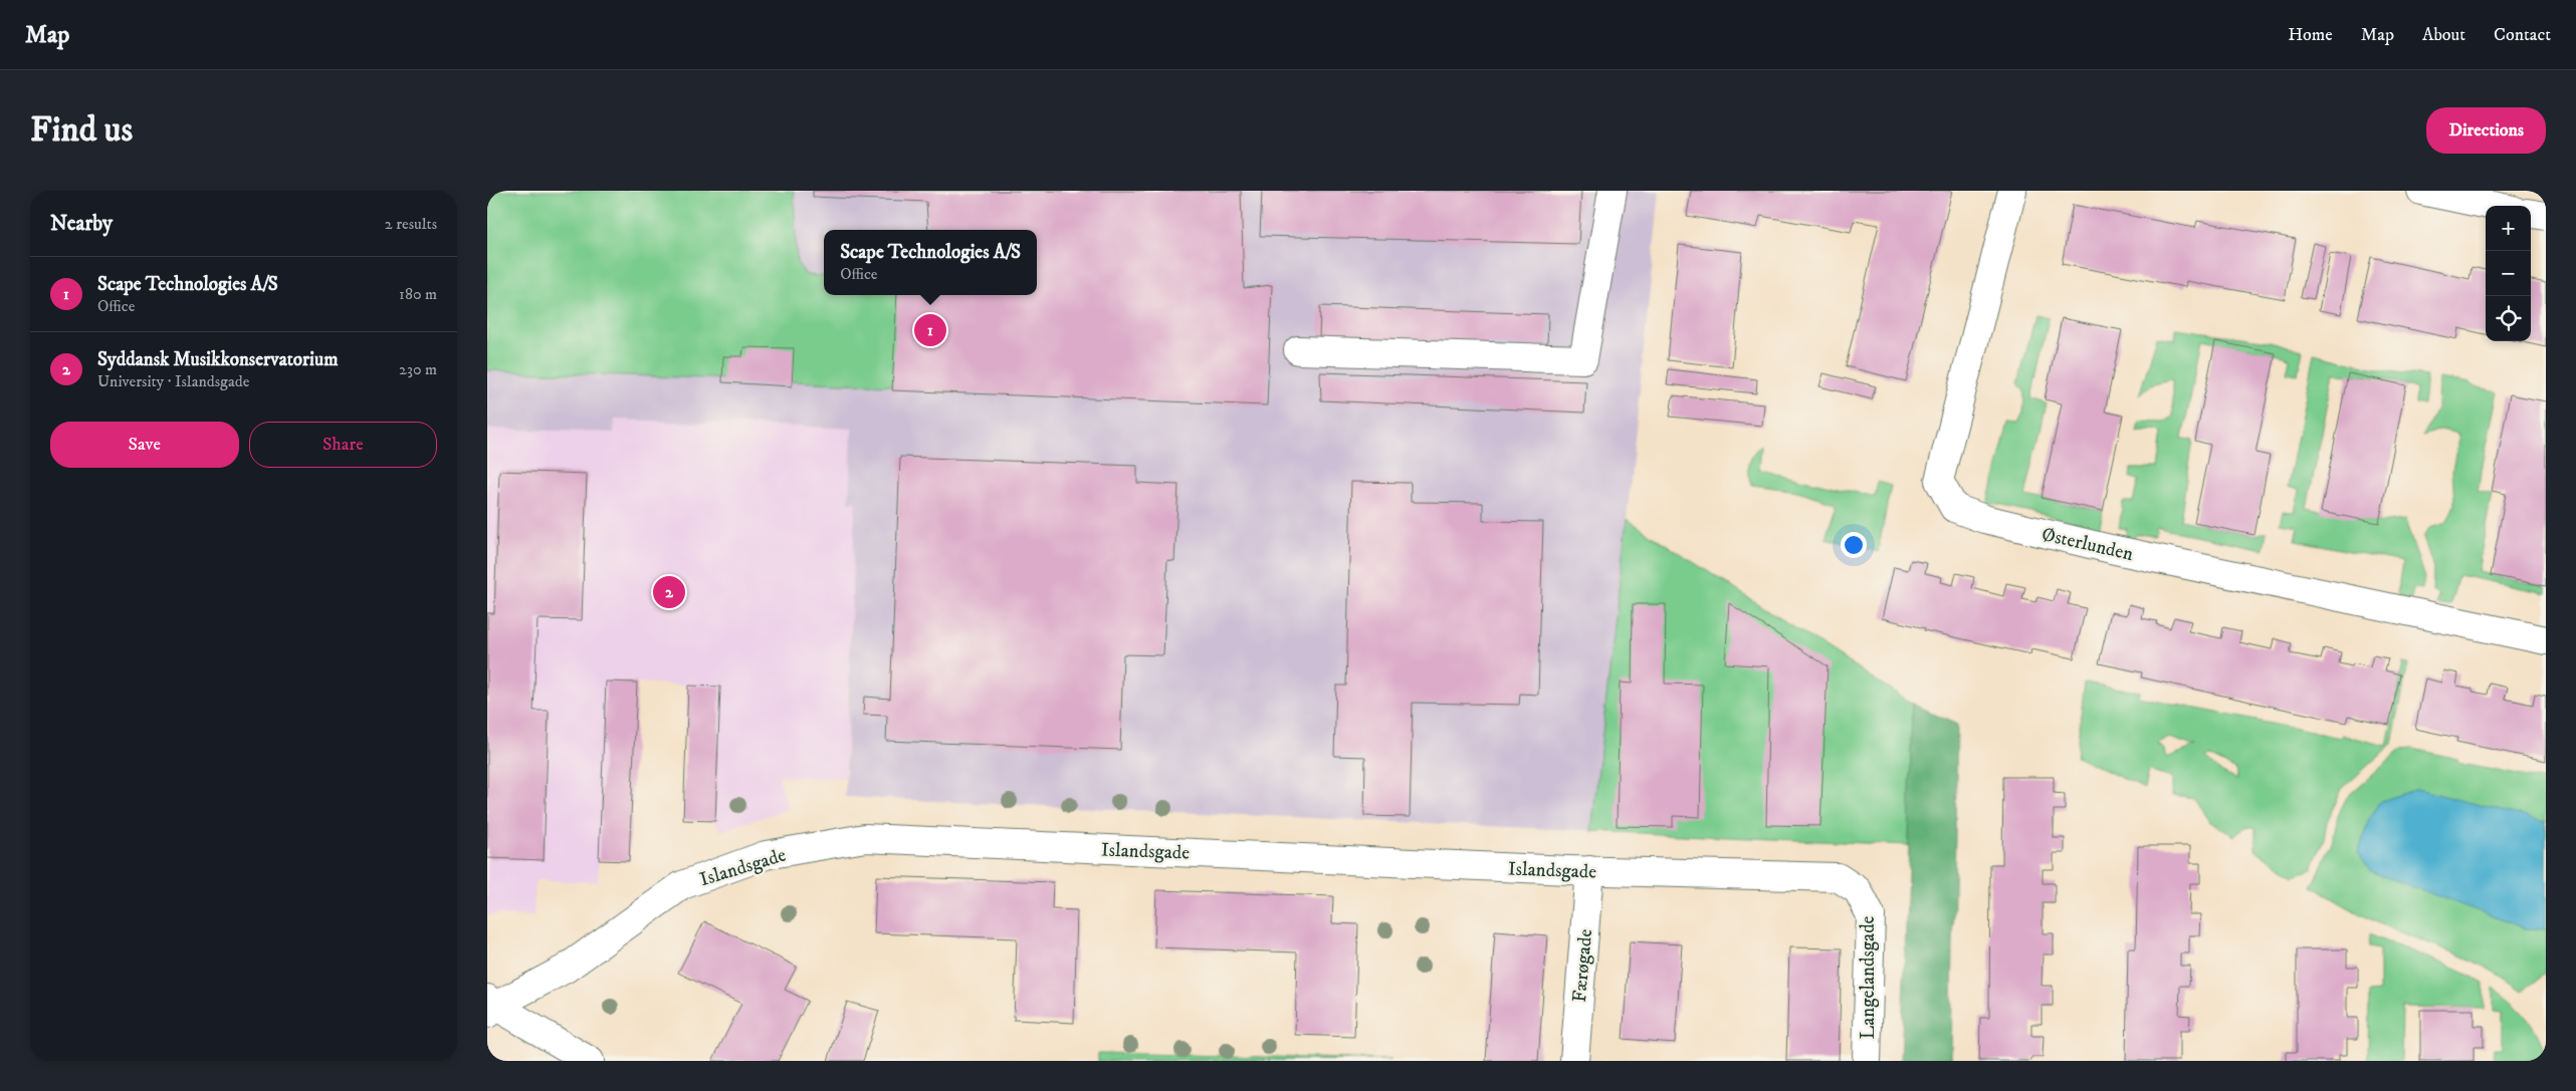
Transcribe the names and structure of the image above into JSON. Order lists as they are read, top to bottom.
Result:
{
  "streets": {
    "street": [
      "Østerlunden",
      "Islandsgade",
      "Færøgade",
      "Langelandsgade"
    ]
  },
  "crossings": [
    ["Islandsgade", "Færøgade"],
    ["Islandsgade", "Langelandsgade"]
  ],
  "page": {
    "header": "Map",
    "nav": [
      "Home",
      "Map",
      "About",
      "Contact"
    ],
    "buttons": [
      "Directions",
      ["Save", "Share"]
    ],
    "title": "Find us",
    "heading": ["Nearby", "2 results"],
    "map_buttons": ["+", "−"],
    "popup": ["Scape Technologies A/S", "Office"],
    "list": [
      {
        "mark": "1",
        "name": "Scape Technologies A/S",
        "note": "Office",
        "value": "180 m"
      },
      {
        "mark": "2",
        "name": "Syddansk Musikkonservatorium",
        "note": "University · Islandsgade",
        "value": "230 m"
      }
    ],
    "pins": ["1", "2"]
  }
}
